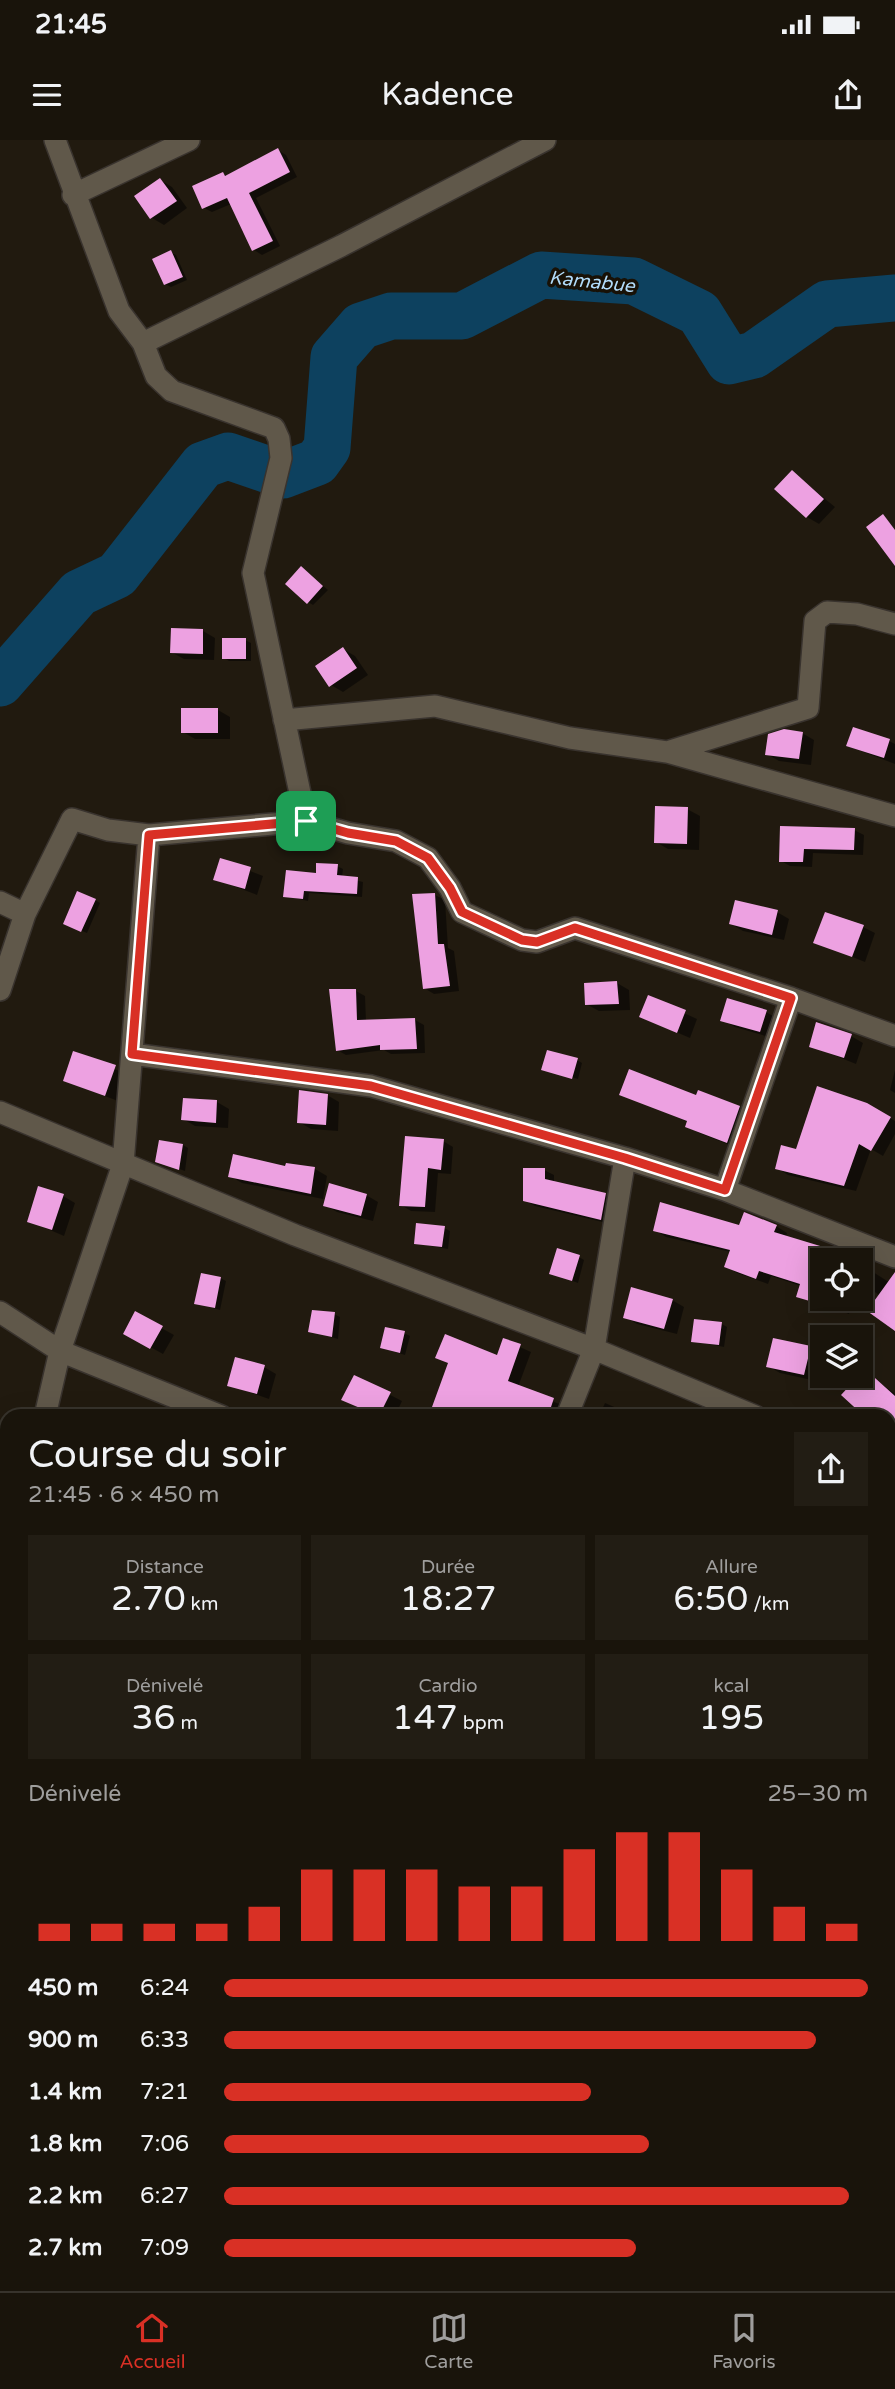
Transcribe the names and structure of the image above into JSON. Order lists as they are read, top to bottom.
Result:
{
  "water": ["Kamabue"],
  "page": {
    "status": "21:45",
    "header": "Kadence",
    "heading": ["Course du soir", "21:45 · 6 × 450 m"],
    "stats": [
      ["Distance", "2.70 km"],
      ["Durée", "18:27"],
      ["Allure", "6:50 /km"],
      ["Dénivelé", "36 m"],
      ["Cardio", "147 bpm"],
      ["kcal", "195"]
    ],
    "chart": ["Dénivelé", "25–30 m"],
    "list": [
      {
        "name": "450 m",
        "note": "6:24"
      },
      {
        "name": "900 m",
        "note": "6:33"
      },
      {
        "name": "1.4 km",
        "note": "7:21"
      },
      {
        "name": "1.8 km",
        "note": "7:06"
      },
      {
        "name": "2.2 km",
        "note": "6:27"
      },
      {
        "name": "2.7 km",
        "note": "7:09"
      }
    ],
    "tabs": ["Accueil", "Carte", "Favoris"]
  }
}
